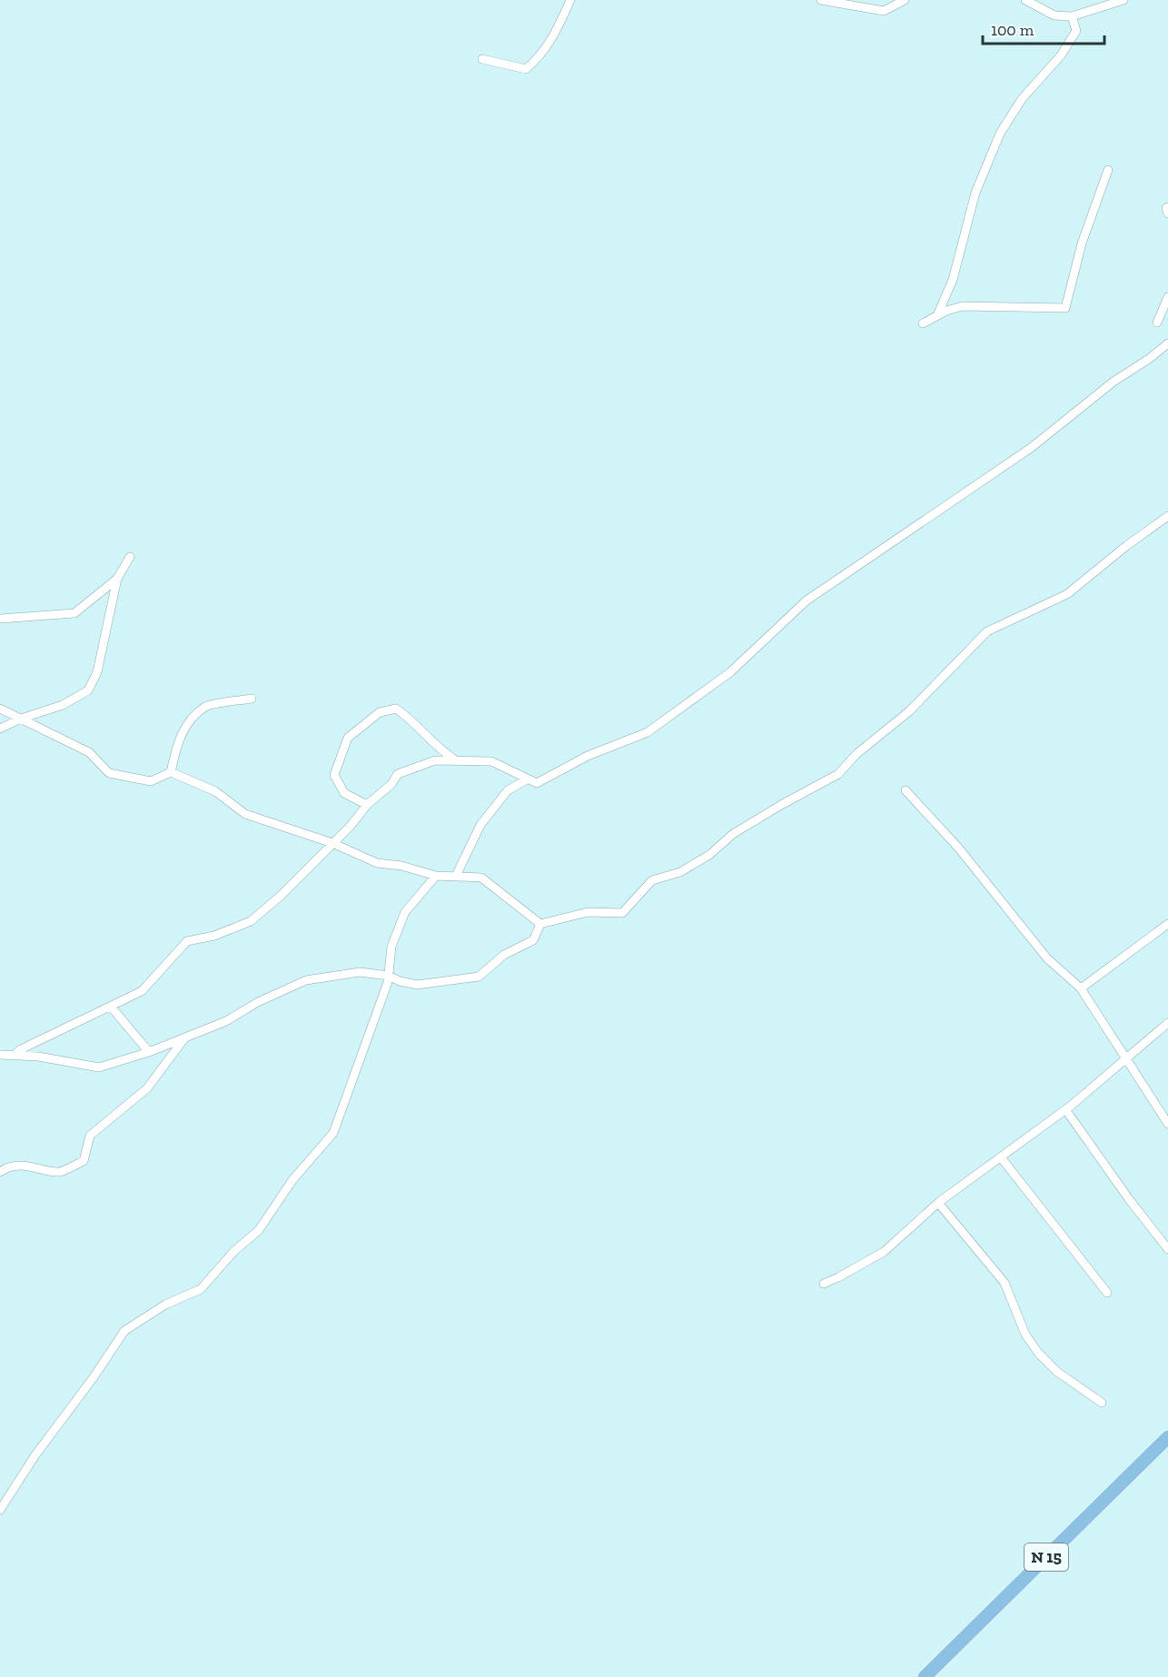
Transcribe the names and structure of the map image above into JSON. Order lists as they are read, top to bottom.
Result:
{
  "streets": {
    "main road": ["N 15"]
  },
  "scale_bar": "100 m"
}
